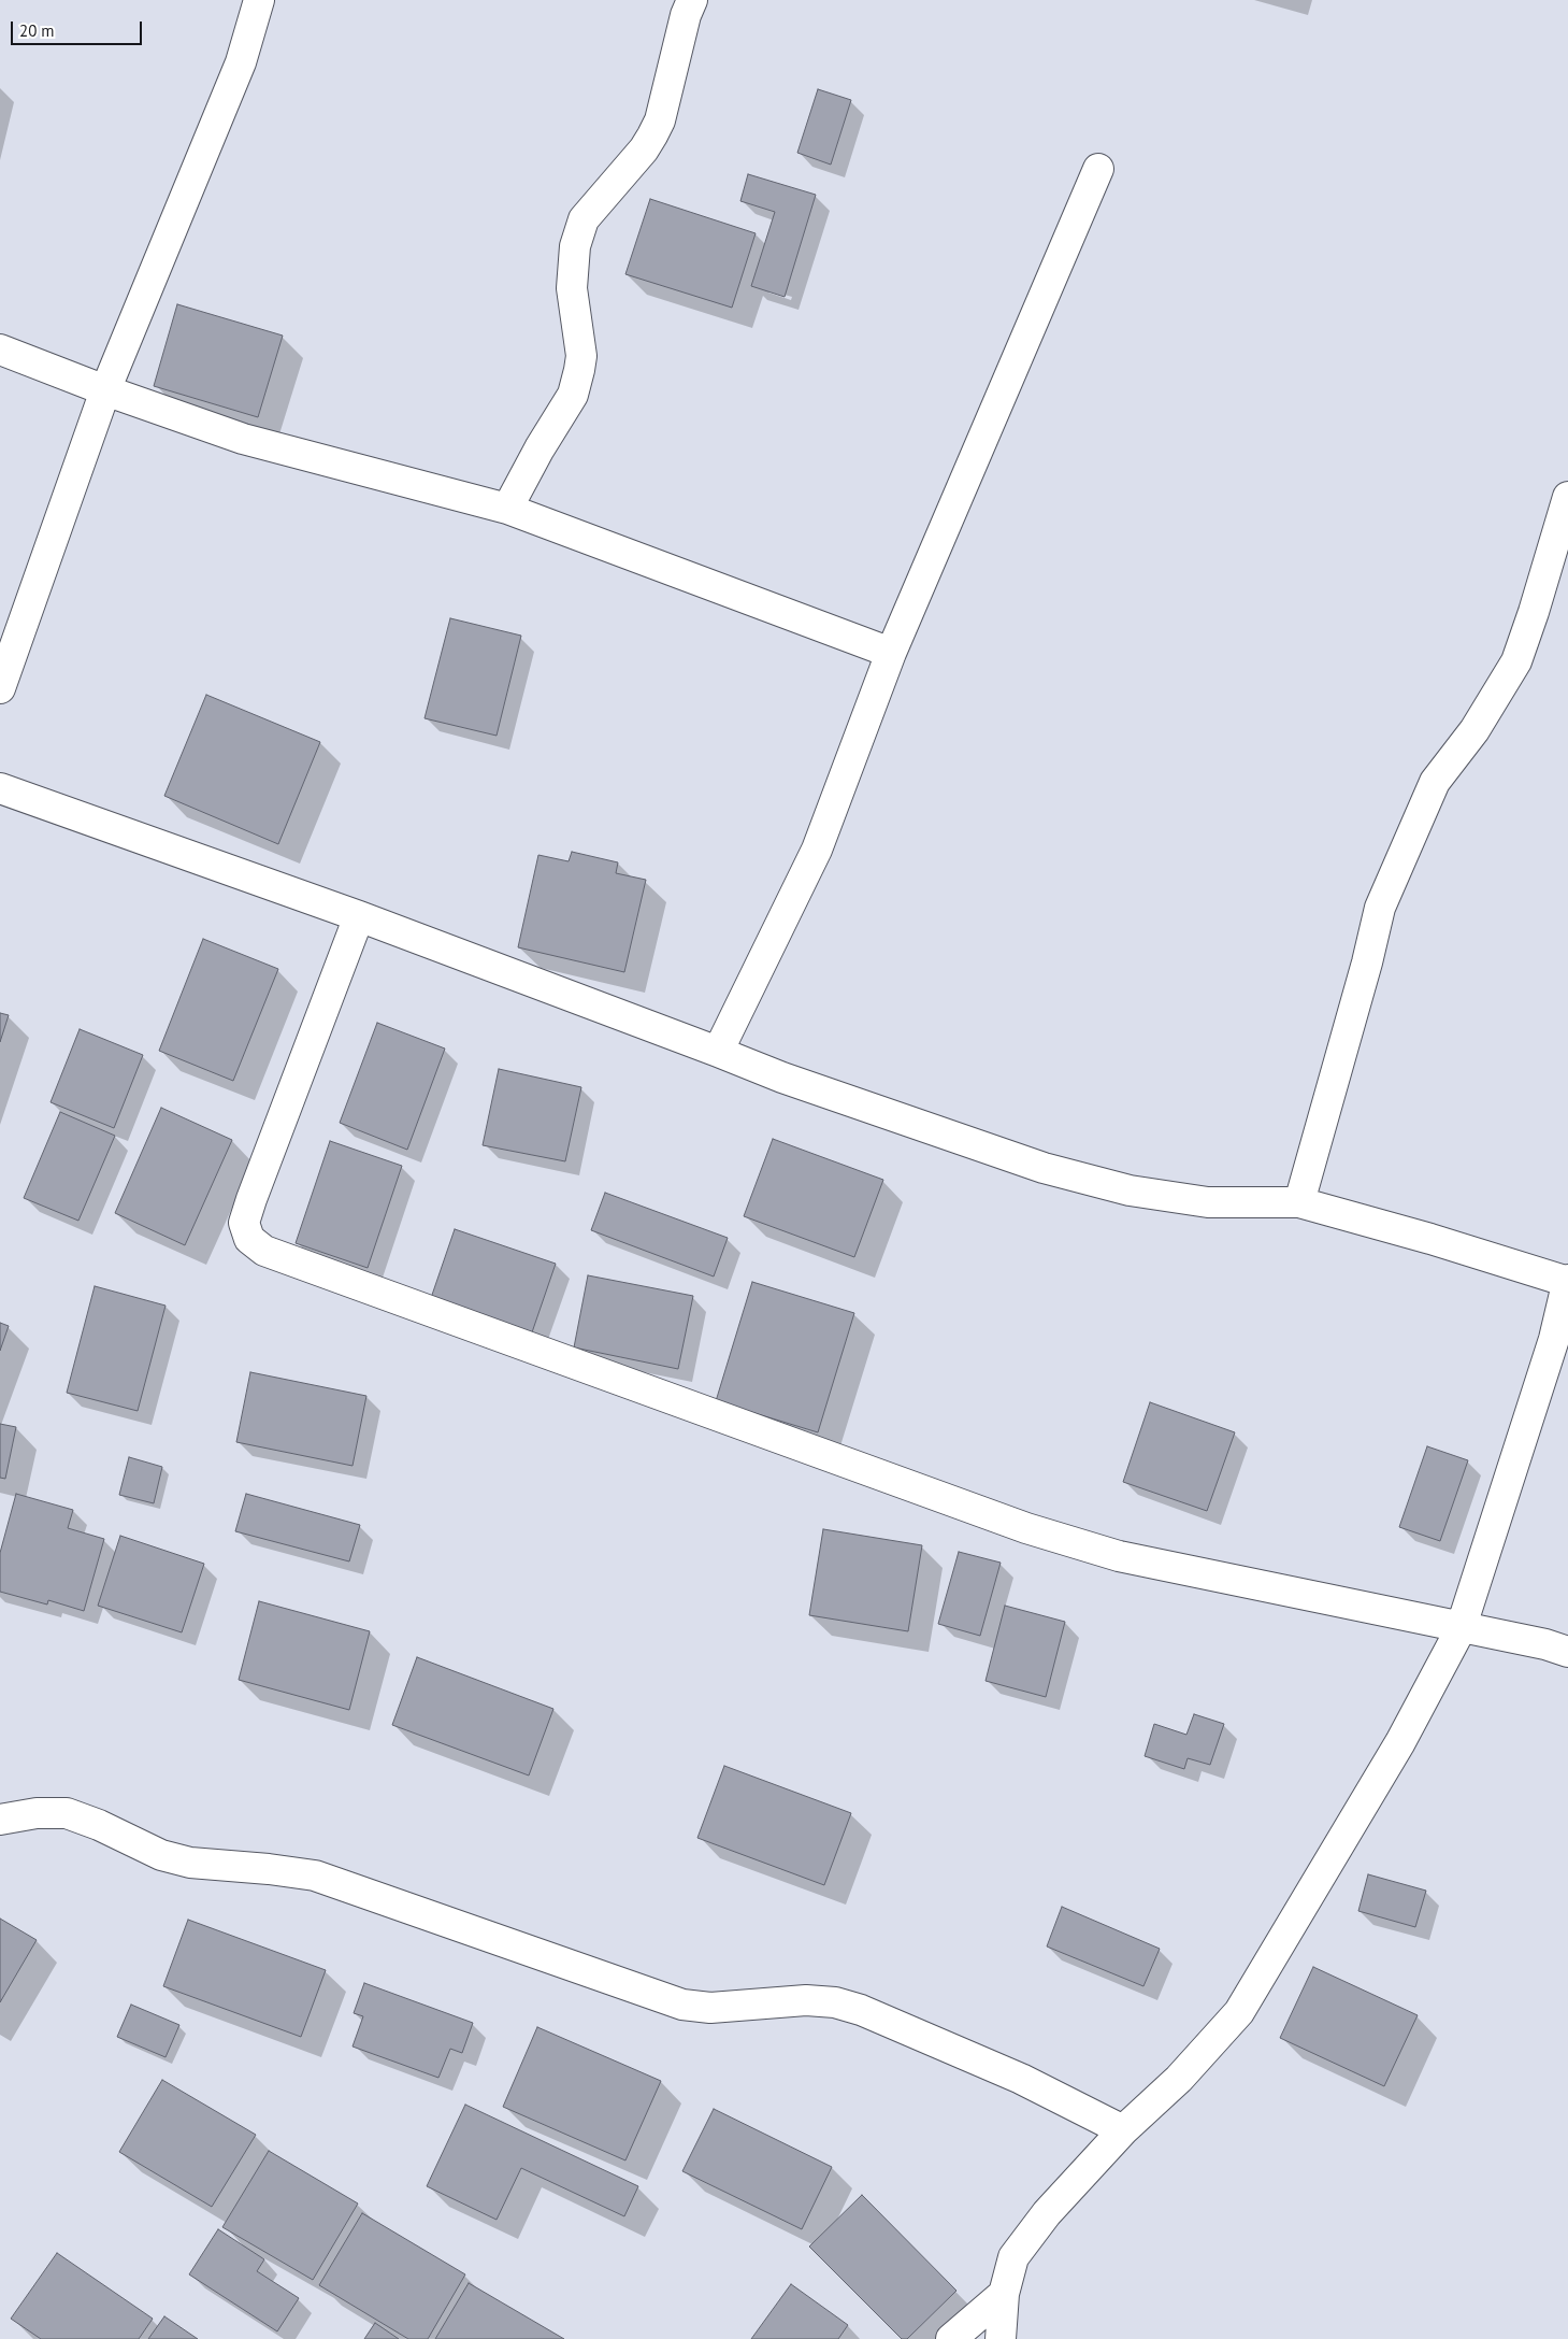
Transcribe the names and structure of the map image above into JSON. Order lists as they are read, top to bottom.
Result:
{
  "scale_bar": "20 m"
}
